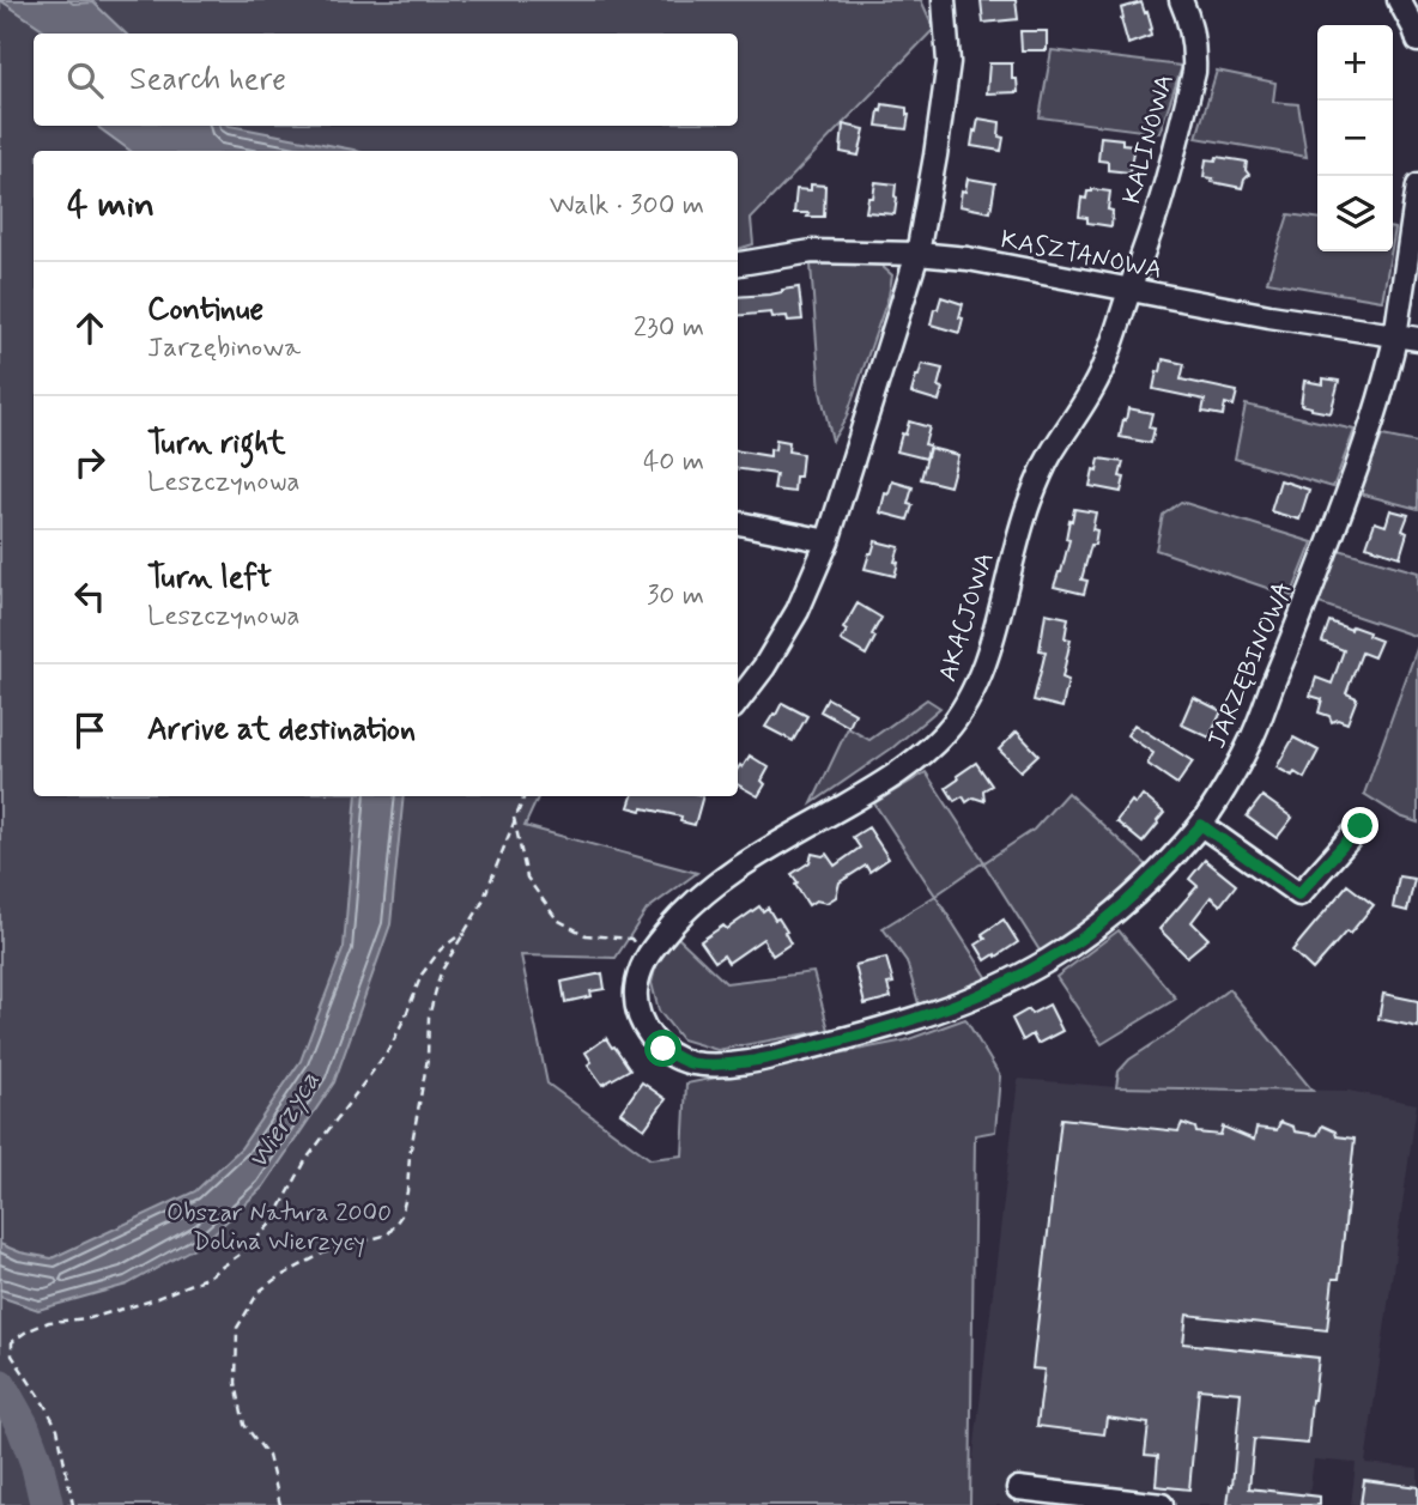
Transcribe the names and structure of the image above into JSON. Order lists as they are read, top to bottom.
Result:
{
  "streets": {
    "street": [
      "KALINOWA",
      "KASZTANOWA",
      "AKACJOWA",
      "JARZĘBINOWA"
    ]
  },
  "crossings": [
    ["KALINOWA", "KASZTANOWA"],
    ["KALINOWA", "AKACJOWA"],
    ["KASZTANOWA", "AKACJOWA"],
    ["KASZTANOWA", "JARZĘBINOWA"],
    ["AKACJOWA", "JARZĘBINOWA"]
  ],
  "water": ["Wierzyca"],
  "parks": ["Obszar Natura 2000 Dolina Wierzycy"],
  "page": {
    "map_buttons": ["+", "−"],
    "search": "Search here",
    "heading": ["4 min", "Walk · 300 m"],
    "list": [
      ["Continue", "Jarzębinowa", "230 m"],
      ["Turn right", "Leszczynowa", "40 m"],
      ["Turn left", "Leszczynowa", "30 m"],
      "Arrive at destination"
    ]
  }
}
